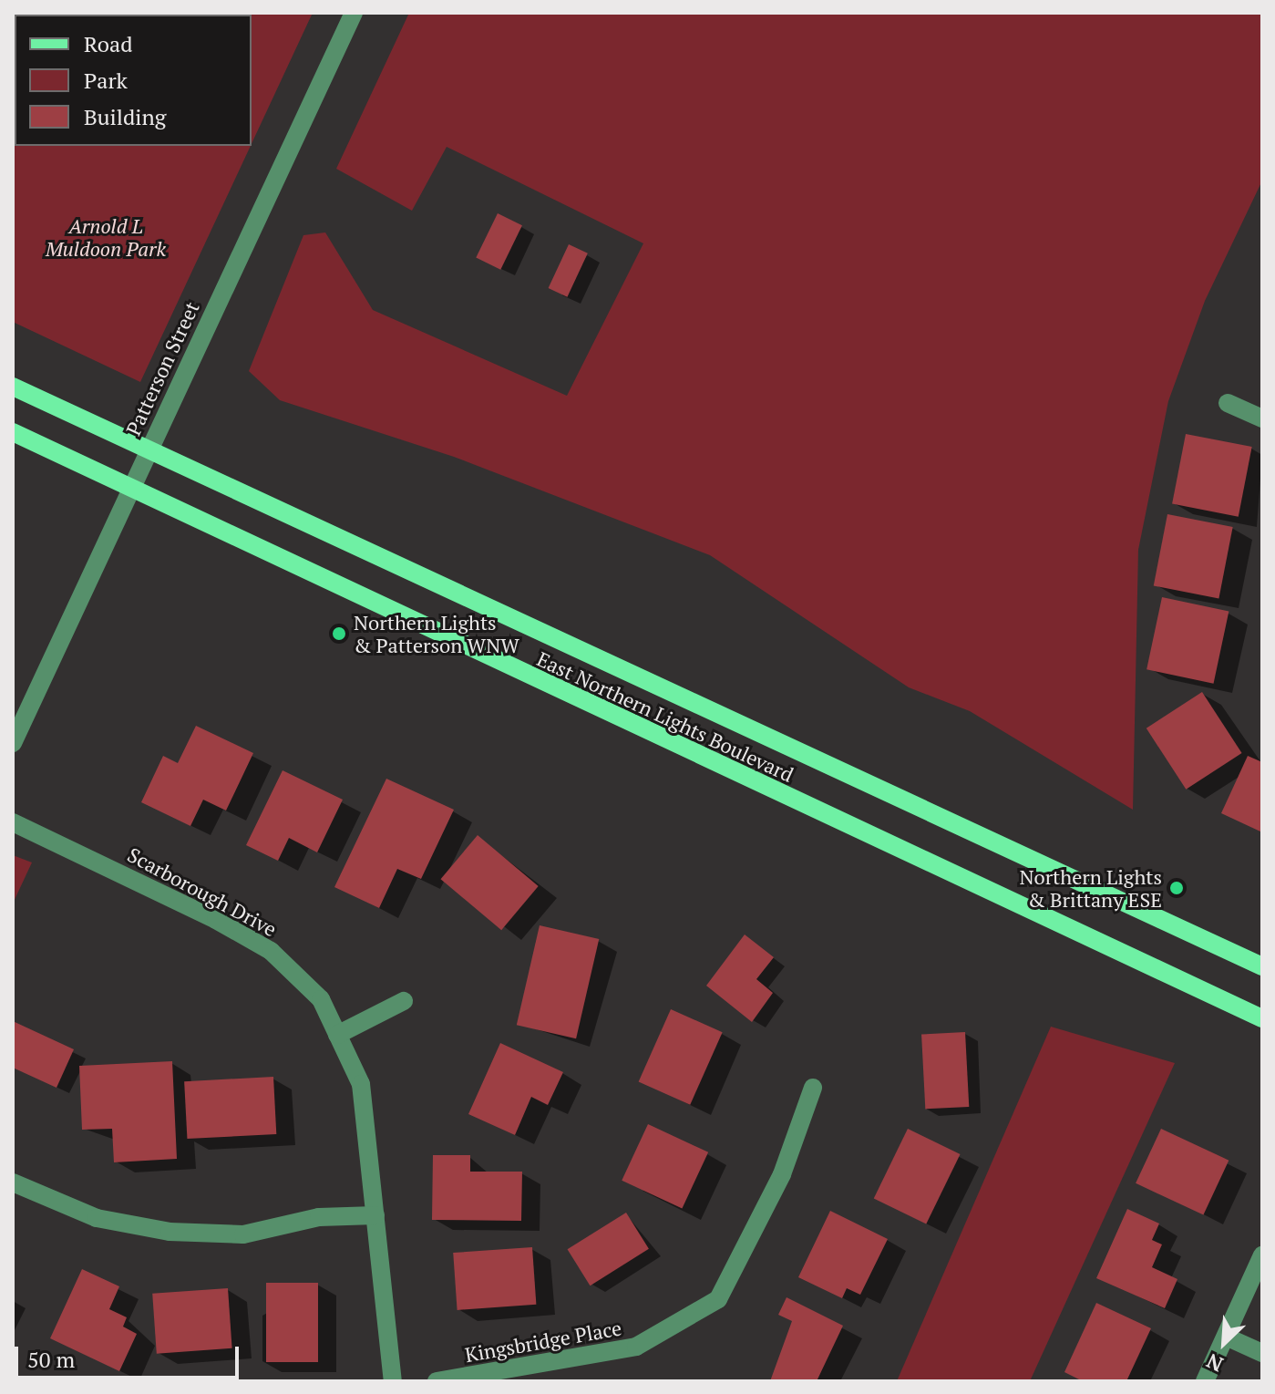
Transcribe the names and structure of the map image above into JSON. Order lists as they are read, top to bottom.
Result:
{
  "streets": {
    "main road": ["East Northern Lights Boulevard"],
    "street": ["Patterson Street", "Scarborough Drive", "Kingsbridge Place"]
  },
  "crossings": [
    ["Patterson Street", "East Northern Lights Boulevard"]
  ],
  "parks": ["Arnold L Muldoon Park"],
  "places": ["Northern Lights & Patterson WNW", "Northern Lights & Brittany ESE"],
  "legend": ["Road", "Park", "Building"],
  "scale_bar": "50 m",
  "north": "bottom left"
}
